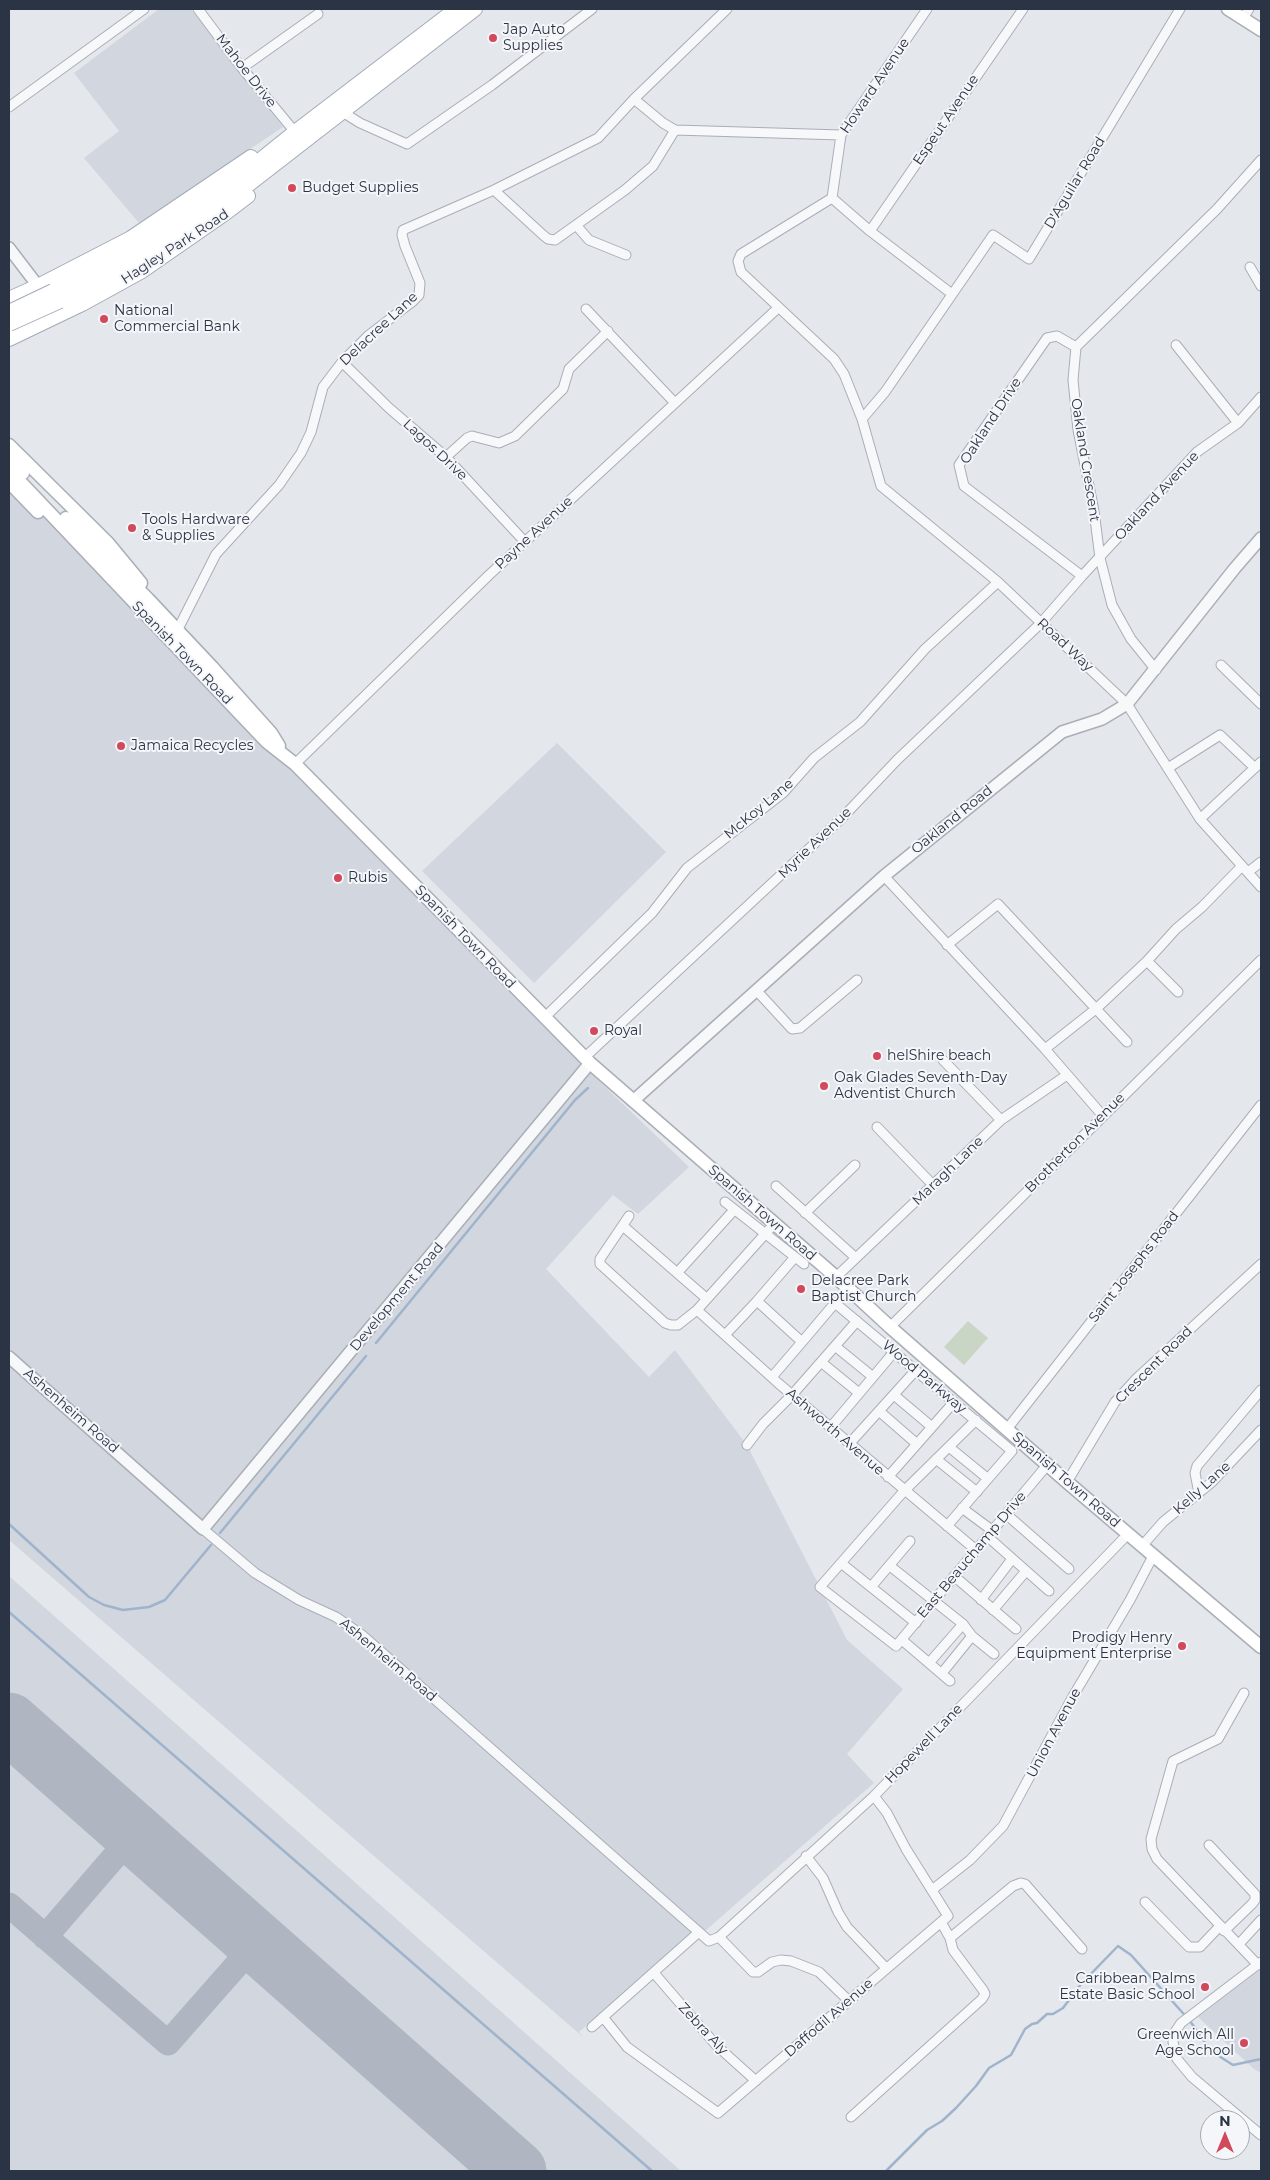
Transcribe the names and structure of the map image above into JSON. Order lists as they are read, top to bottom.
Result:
{
  "streets": {
    "main road": ["Hagley Park Road", "Spanish Town Road"],
    "street": [
      "Mahoe Drive",
      "Howard Avenue",
      "Espeut Avenue",
      "D'Aguilar Road",
      "Delacree Lane",
      "Oakland Drive",
      "Lagos Drive",
      "Oakland Crescent",
      "Oakland Avenue",
      "Payne Avenue",
      "Road Way",
      "McKoy Lane",
      "Oakland Road",
      "Myrie Avenue",
      "Brotherton Avenue",
      "Maragh Lane",
      "Saint Josephs Road",
      "Development Road",
      "Crescent Road",
      "Wood Parkway",
      "Ashenheim Road",
      "Ashworth Avenue",
      "Kelly Lane",
      "East Beauchamp Drive",
      "Union Avenue",
      "Hopewell Lane",
      "Daffodil Avenue",
      "Zebra Aly"
    ]
  },
  "crossings": [
    ["Mahoe Drive", "Hagley Park Road"],
    ["Howard Avenue", "Road Way"],
    ["Delacree Lane", "Lagos Drive"],
    ["Delacree Lane", "Spanish Town Road"],
    ["Oakland Drive", "Oakland Crescent"],
    ["Oakland Drive", "Oakland Avenue"],
    ["Oakland Drive", "Myrie Avenue"],
    ["Lagos Drive", "Payne Avenue"],
    ["Oakland Crescent", "Oakland Avenue"],
    ["Oakland Crescent", "Oakland Road"],
    ["Oakland Avenue", "Myrie Avenue"],
    ["Payne Avenue", "Road Way"],
    ["Payne Avenue", "Spanish Town Road"],
    ["Road Way", "McKoy Lane"],
    ["Road Way", "Oakland Road"],
    ["Road Way", "Myrie Avenue"],
    ["Spanish Town Road", "McKoy Lane"],
    ["Spanish Town Road", "Oakland Road"],
    ["Spanish Town Road", "Myrie Avenue"],
    ["Spanish Town Road", "Brotherton Avenue"],
    ["Spanish Town Road", "Maragh Lane"],
    ["Spanish Town Road", "Saint Josephs Road"],
    ["Spanish Town Road", "Development Road"],
    ["Spanish Town Road", "Crescent Road"],
    ["Spanish Town Road", "Kelly Lane"],
    ["Spanish Town Road", "East Beauchamp Drive"],
    ["Spanish Town Road", "Union Avenue"],
    ["Spanish Town Road", "Hopewell Lane"],
    ["Myrie Avenue", "Development Road"],
    ["Development Road", "Ashenheim Road"],
    ["Ashenheim Road", "Hopewell Lane"],
    ["Ashworth Avenue", "East Beauchamp Drive"],
    ["Daffodil Avenue", "Zebra Aly"]
  ],
  "places": [
    "Jap Auto Supplies",
    "Budget Supplies",
    "National Commercial Bank",
    "Tools Hardware & Supplies",
    "Jamaica Recycles",
    "Rubis",
    "Royal",
    "helShire beach",
    "Oak Glades Seventh-Day Adventist Church",
    "Delacree Park Baptist Church",
    "Prodigy Henry Equipment Enterprise",
    "Caribbean Palms Estate Basic School",
    "Greenwich All Age School"
  ],
  "north": "top"
}
